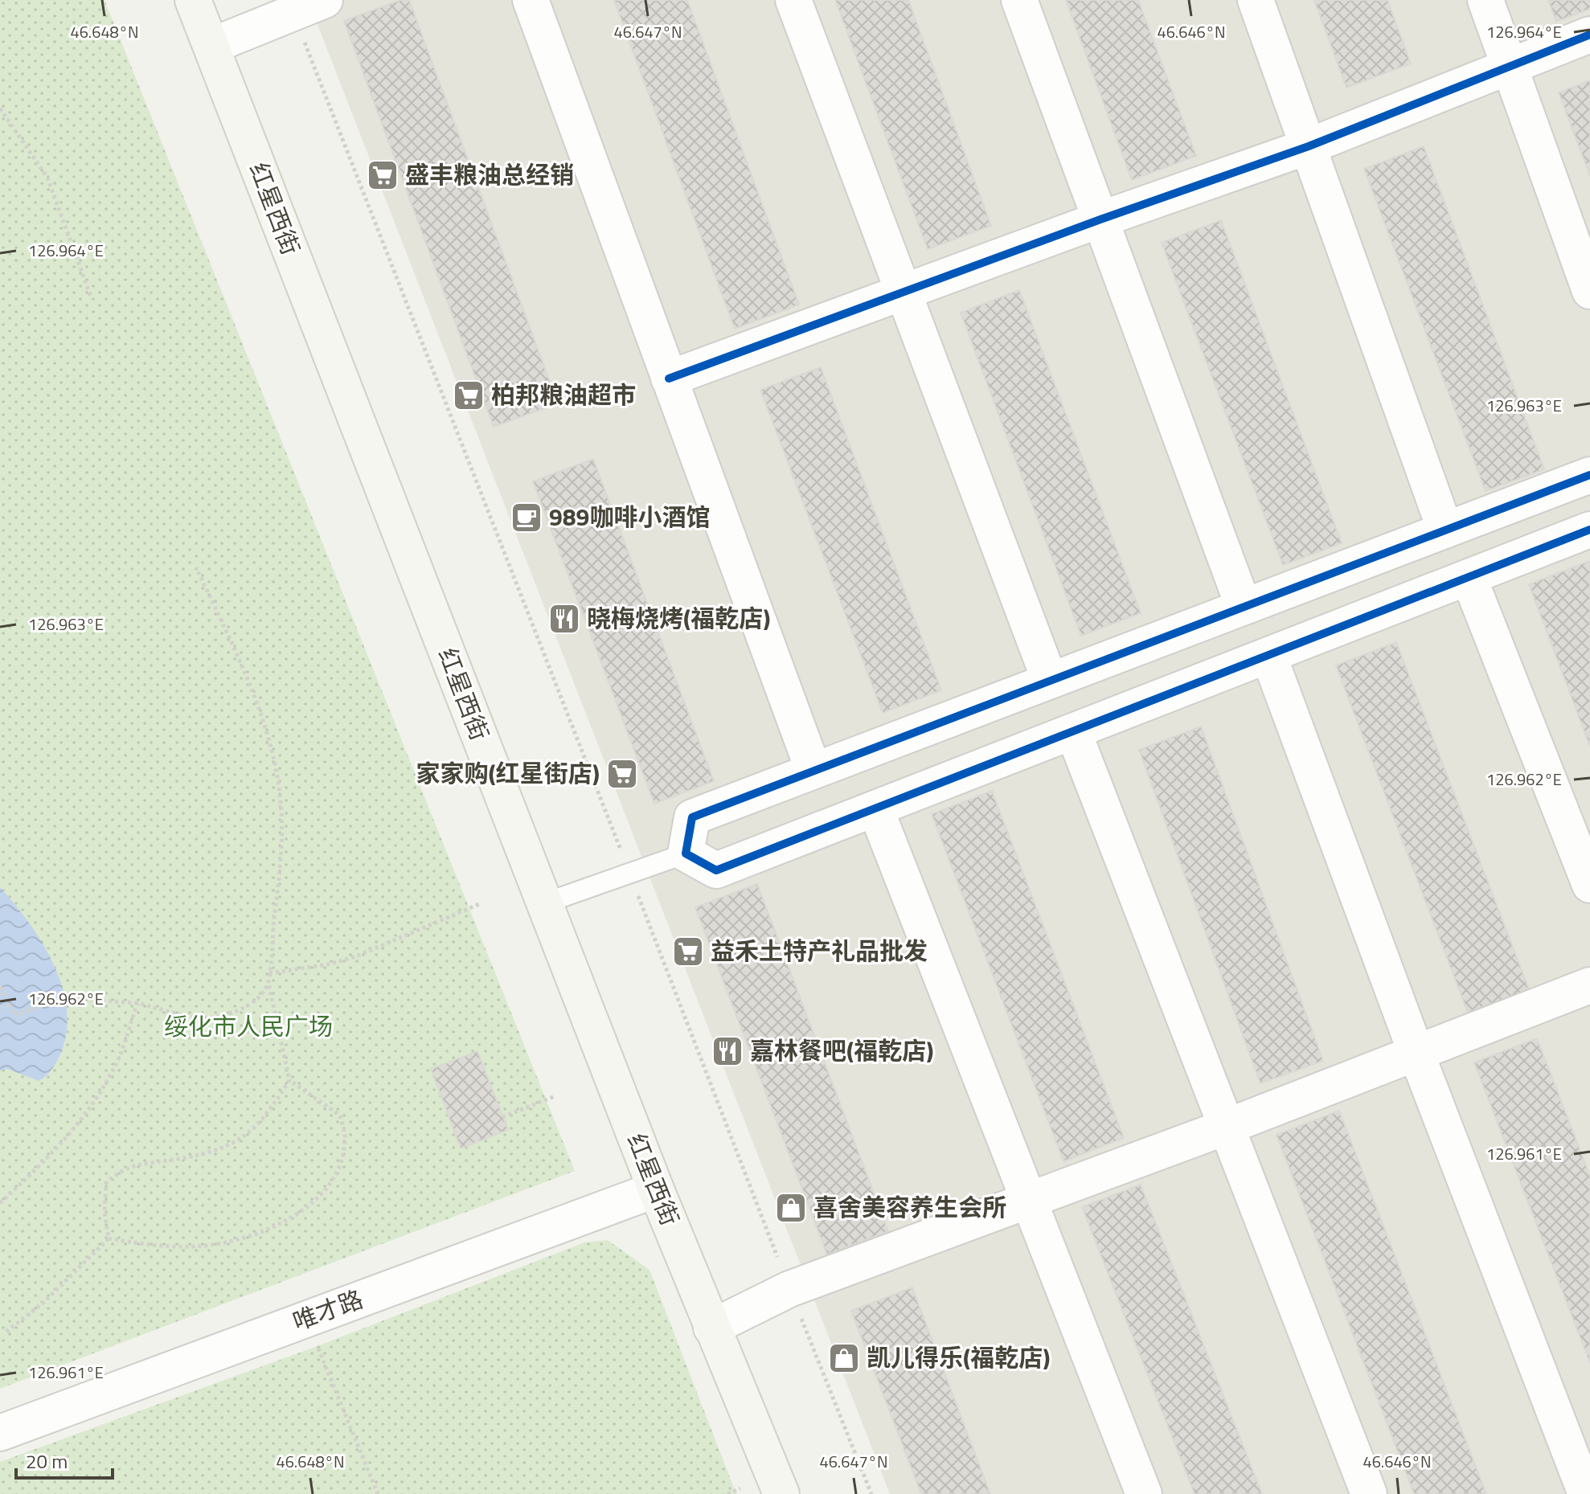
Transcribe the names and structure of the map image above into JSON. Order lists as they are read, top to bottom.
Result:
{
  "streets": {
    "main road": ["红星西街"],
    "street": ["唯才路"]
  },
  "crossings": [
    ["红星西街", "唯才路"]
  ],
  "parks": ["绥化市人民广场"],
  "places": {
    "supermarket": [
      "盛丰粮油总经销",
      "柏邦粮油超市",
      "家家购(红星街店)",
      "益禾土特产礼品批发"
    ],
    "cafe": ["989咖啡小酒馆"],
    "restaurant": ["晓梅烧烤(福乾店)", "嘉林餐吧(福乾店)"],
    "shop": ["喜舍美容养生会所", "凯儿得乐(福乾店)"]
  },
  "scale_bar": "20 m",
  "coordinates": [
    "126.964°E",
    "46.648°N",
    "46.647°N",
    "46.646°N",
    "126.963°E",
    "126.962°E",
    "126.961°E"
  ]
}
